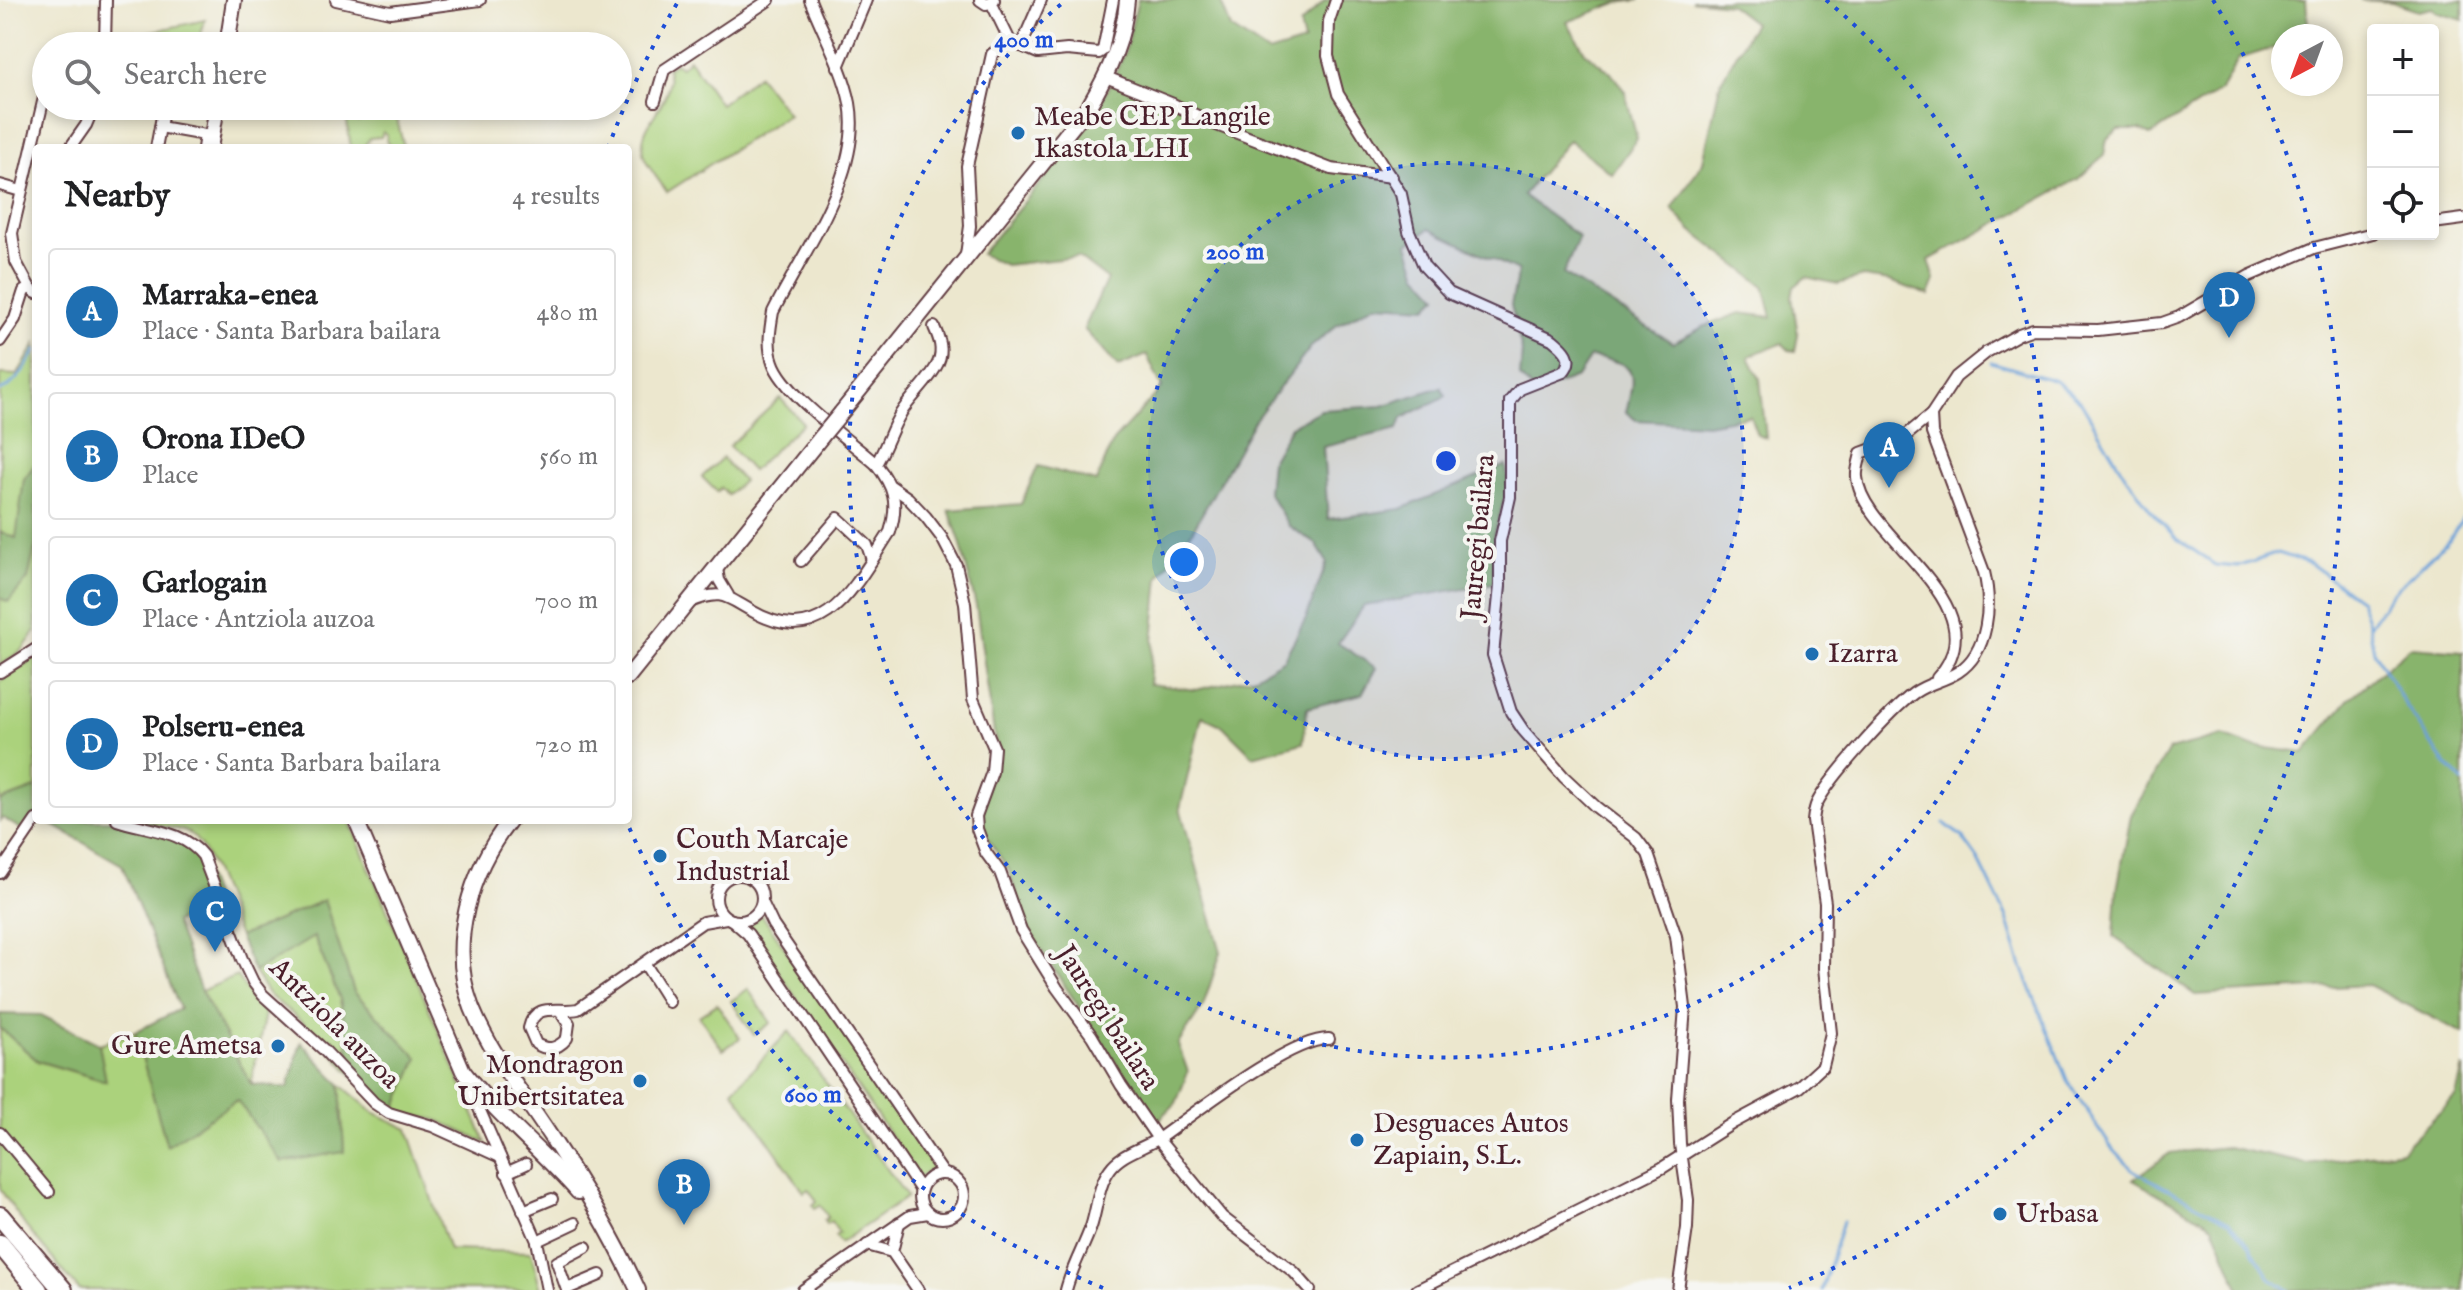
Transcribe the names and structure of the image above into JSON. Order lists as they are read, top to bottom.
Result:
{
  "streets": {
    "street": ["Jauregi bailara", "Antziola auzoa"]
  },
  "places": [
    "Meabe CEP Langile Ikastola LHI",
    "Izarra",
    "Couth Marcaje Industrial",
    "Gure Ametsa",
    "Mondragon Unibertsitatea",
    "Desguaces Autos Zapiain, S.L.",
    "Urbasa"
  ],
  "north": "bottom left",
  "page": {
    "map_buttons": ["+", "−"],
    "search": "Search here",
    "heading": ["Nearby", "4 results"],
    "list": [
      {
        "mark": "A",
        "name": "Marraka-enea",
        "note": "Place · Santa Barbara bailara",
        "value": "480 m"
      },
      {
        "mark": "B",
        "name": "Orona IDeO",
        "note": "Place",
        "value": "560 m"
      },
      {
        "mark": "C",
        "name": "Garlogain",
        "note": "Place · Antziola auzoa",
        "value": "700 m"
      },
      {
        "mark": "D",
        "name": "Polseru-enea",
        "note": "Place · Santa Barbara bailara",
        "value": "720 m"
      }
    ],
    "pins": [
      "D",
      "A",
      "C",
      "B"
    ]
  },
  "rings": ["400 m", "200 m", "600 m"]
}
